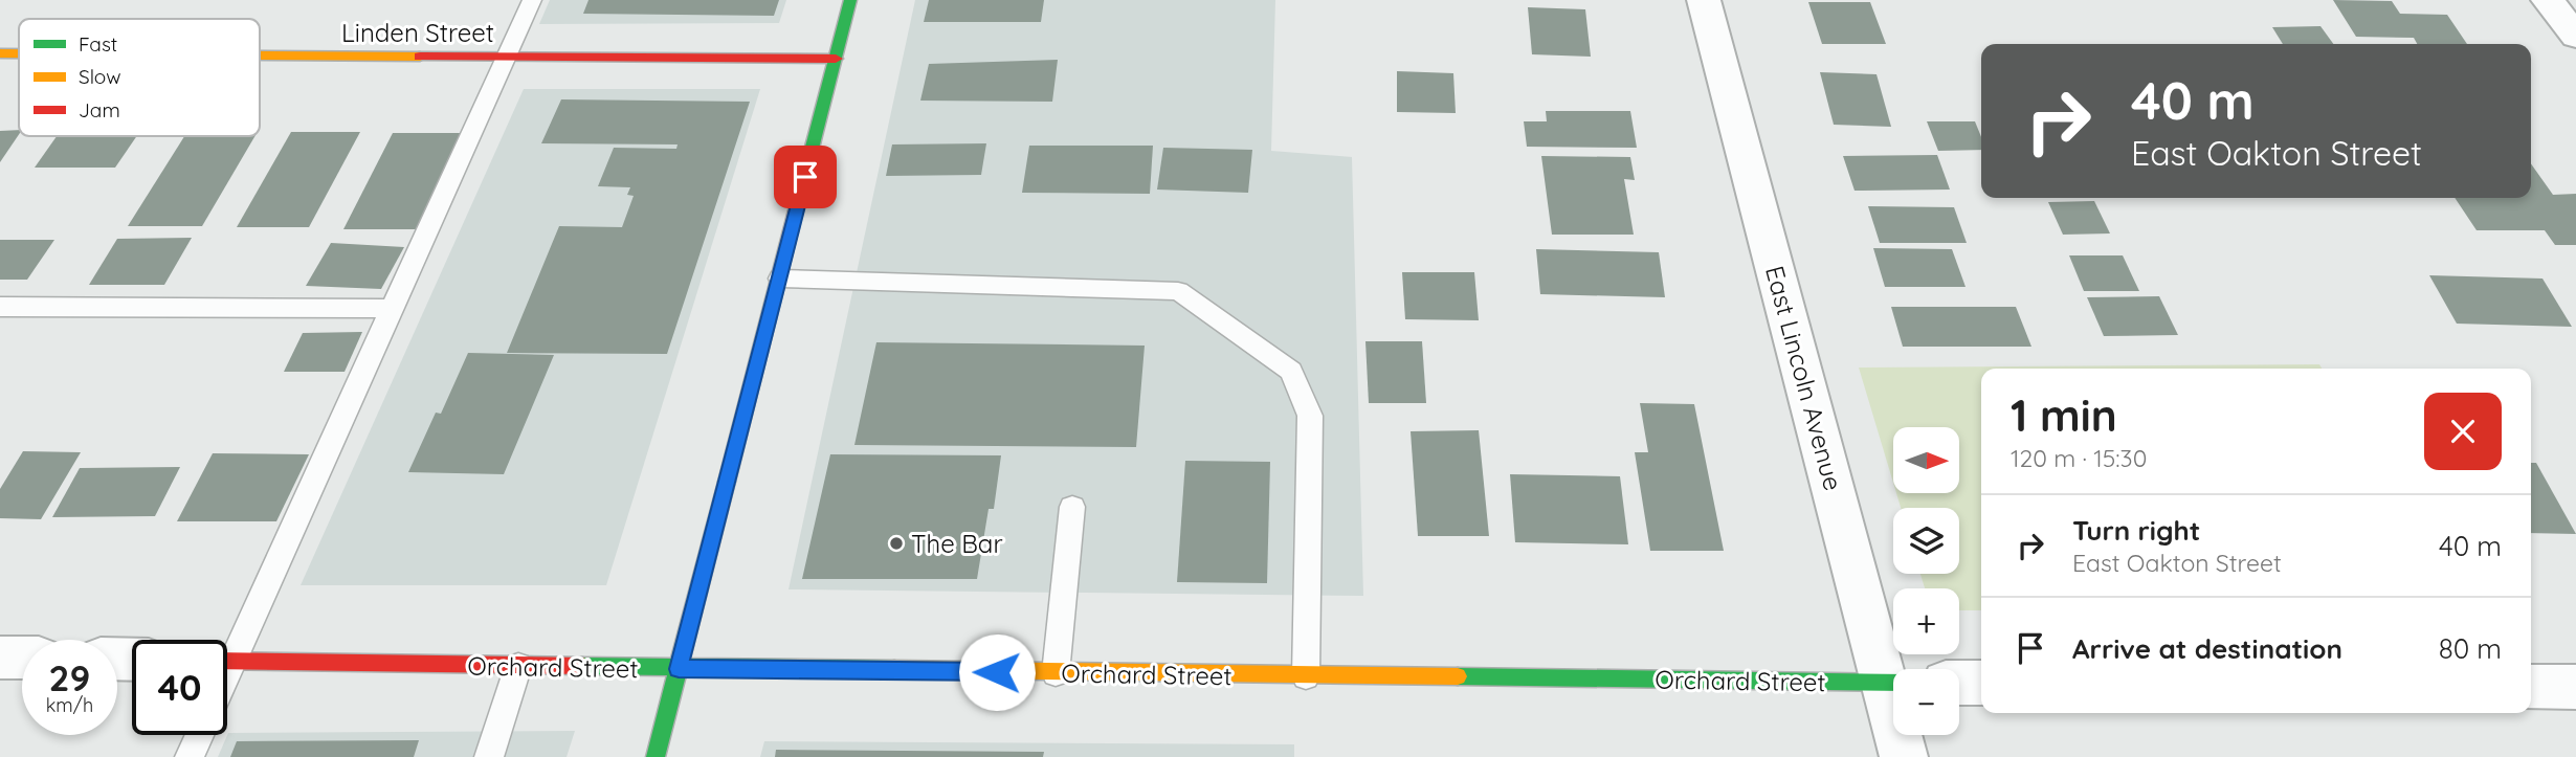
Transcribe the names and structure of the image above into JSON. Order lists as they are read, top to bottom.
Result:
{
  "streets": {
    "street": ["Linden Street", "East Lincoln Avenue", "Orchard Street"]
  },
  "places": ["The Bar"],
  "legend": ["Fast", "Slow", "Jam"],
  "north": "right",
  "page": {
    "turn": ["40 m", "East Oakton Street"],
    "heading": ["1 min", "120 m · 15:30"],
    "map_buttons": ["+", "−"],
    "list": [
      {
        "name": "Turn right",
        "note": "East Oakton Street",
        "value": "40 m"
      },
      {
        "name": "Arrive at destination",
        "value": "80 m"
      }
    ],
    "speed": "29 km/h",
    "limit": "40"
  }
}
